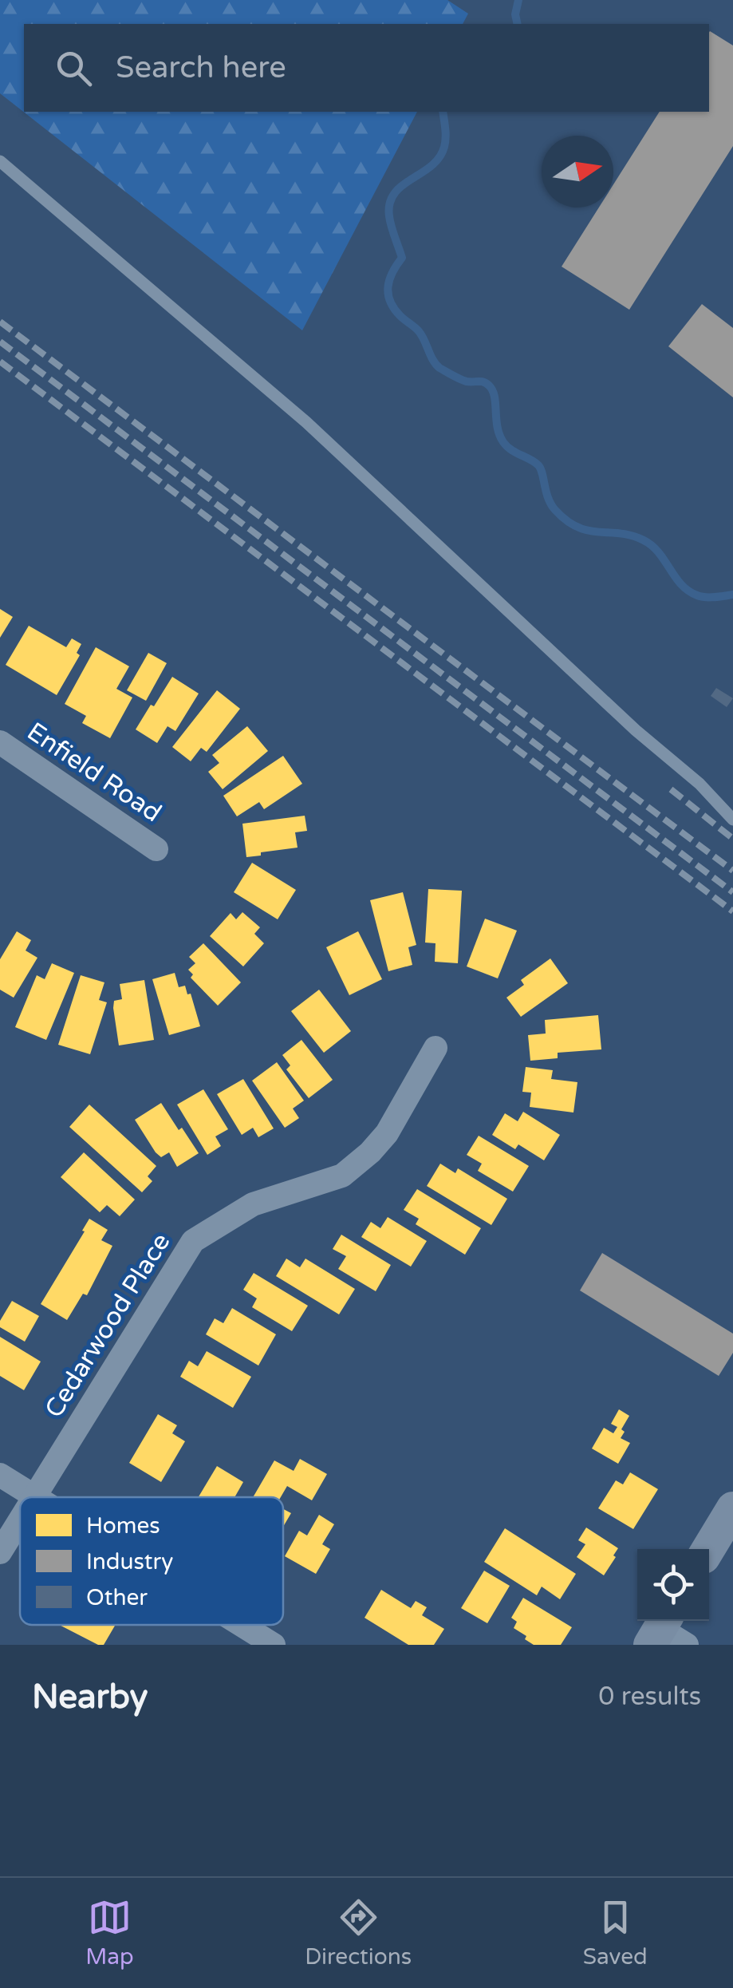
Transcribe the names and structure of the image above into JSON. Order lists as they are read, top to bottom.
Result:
{
  "streets": {
    "street": ["Enfield Road", "Cedarwood Place"]
  },
  "legend": ["Homes", "Industry", "Other"],
  "north": "right",
  "page": {
    "search": "Search here",
    "heading": ["Nearby", "0 results"],
    "nav": ["Map", "Directions", "Saved"]
  }
}
